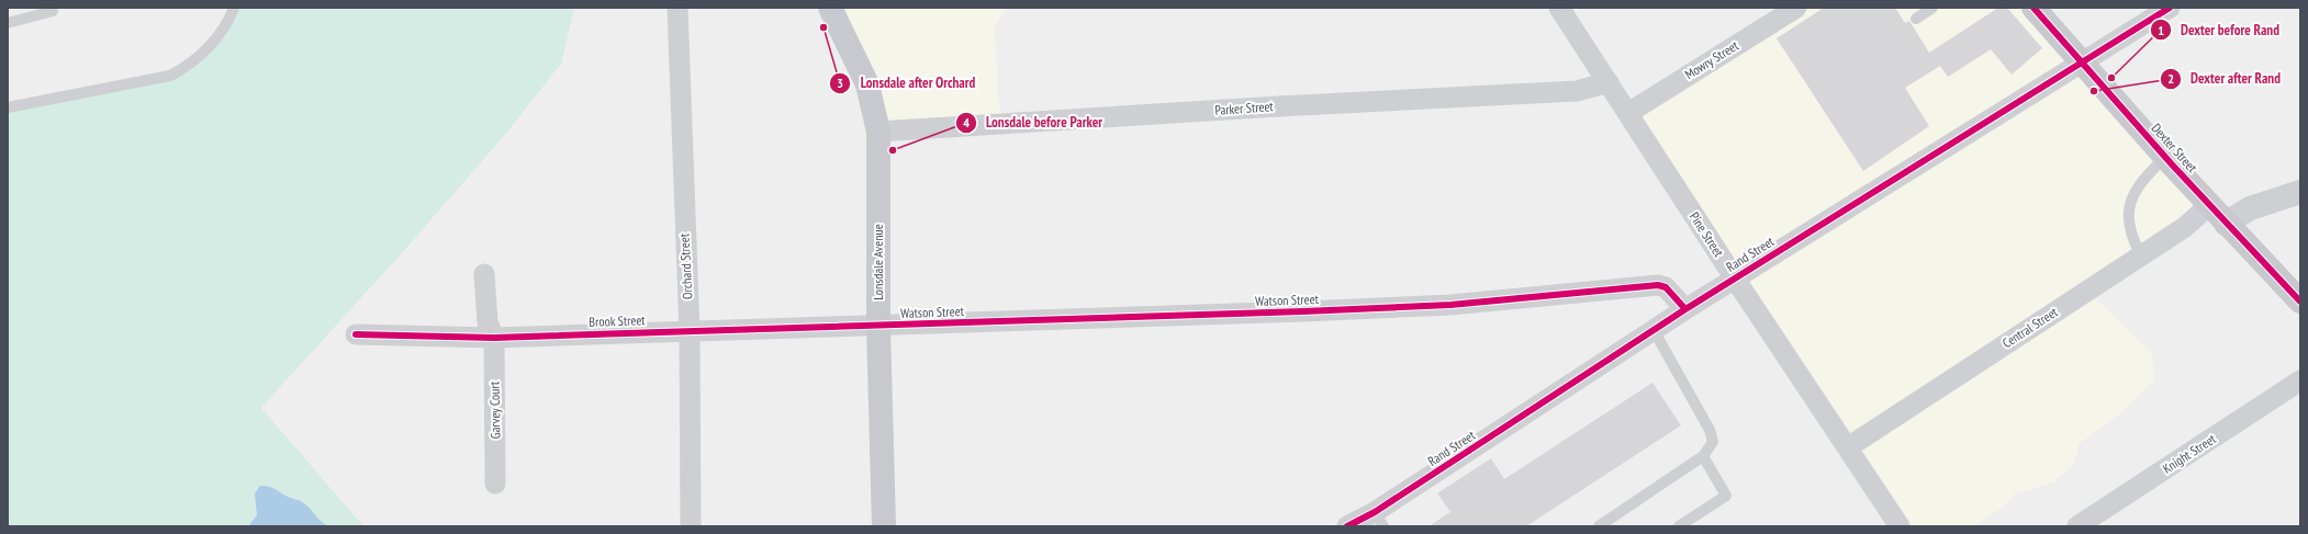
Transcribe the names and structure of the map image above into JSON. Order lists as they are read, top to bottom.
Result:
{
  "streets": {
    "main road": ["Dexter Street", "Lonsdale Avenue"],
    "street": [
      "Mowry Street",
      "Parker Street",
      "Pine Street",
      "Rand Street",
      "Orchard Street",
      "Watson Street",
      "Brook Street",
      "Central Street",
      "Garvey Court",
      "Knight Street"
    ]
  },
  "crossings": [
    ["Mowry Street", "Pine Street"],
    ["Parker Street", "Pine Street"],
    ["Parker Street", "Lonsdale Avenue"],
    ["Dexter Street", "Rand Street"],
    ["Dexter Street", "Central Street"],
    ["Pine Street", "Rand Street"],
    ["Pine Street", "Central Street"],
    ["Rand Street", "Watson Street"],
    ["Lonsdale Avenue", "Watson Street"],
    ["Lonsdale Avenue", "Brook Street"],
    ["Orchard Street", "Brook Street"],
    ["Watson Street", "Brook Street"],
    ["Brook Street", "Garvey Court"]
  ],
  "places": [
    "Lonsdale after Orchard",
    "Dexter before Rand",
    "Dexter after Rand",
    "Lonsdale before Parker"
  ]
}
